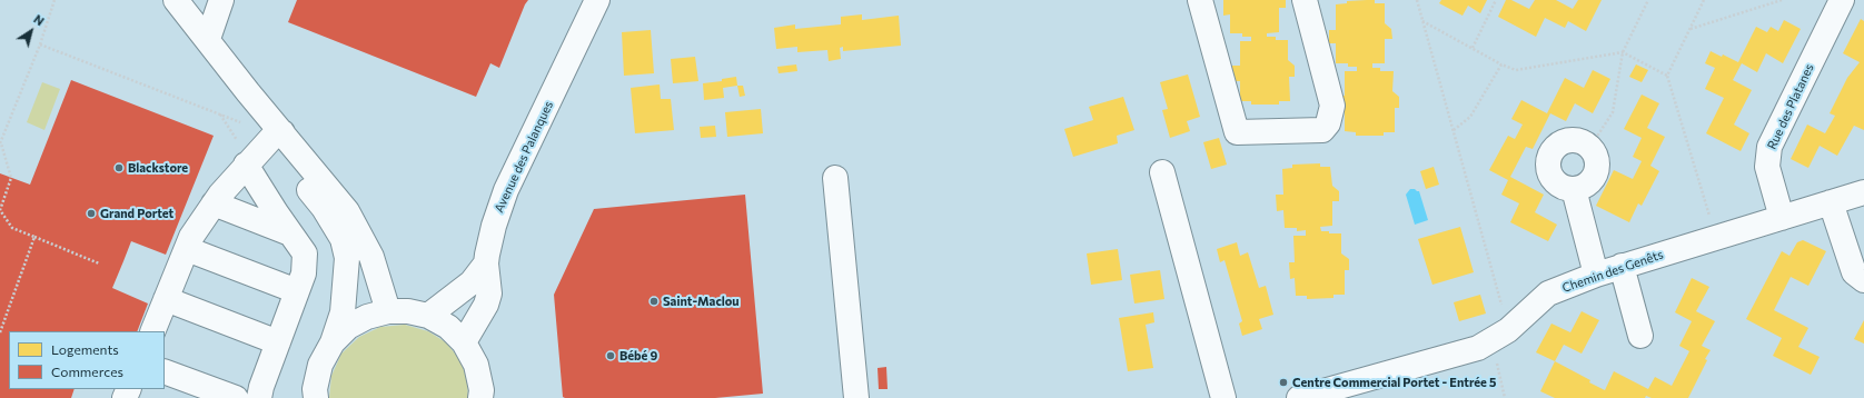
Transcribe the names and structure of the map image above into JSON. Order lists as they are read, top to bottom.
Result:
{
  "streets": {
    "street": ["Rue des Platanes", "Avenue des Palanques", "Chemin des Genêts"]
  },
  "crossings": [
    ["Rue des Platanes", "Chemin des Genêts"]
  ],
  "places": [
    "Blackstore",
    "Grand Portet",
    "Saint-Maclou",
    "Bébé 9",
    "Centre Commercial Portet - Entrée 5"
  ],
  "legend": ["Logements", "Commerces"],
  "north": "top right"
}
